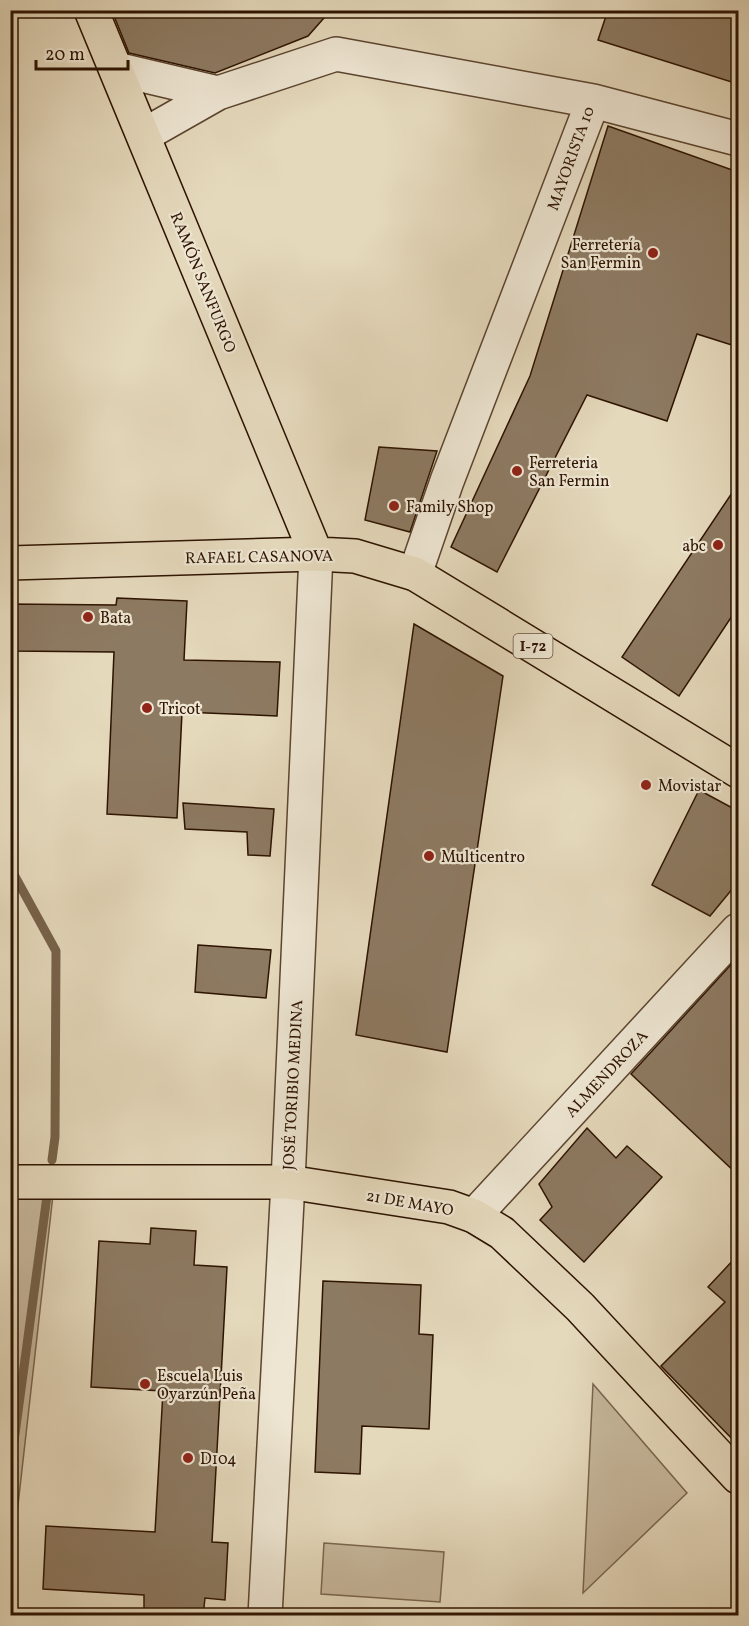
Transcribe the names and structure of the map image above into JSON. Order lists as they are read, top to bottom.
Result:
{
  "streets": {
    "main road": [
      "RAMÓN SANFURGO",
      "RAFAEL CASANOVA",
      "I-72",
      "21 DE MAYO"
    ],
    "street": ["MAYORISTA 10", "ALMENDROZA", "JOSÉ TORIBIO MEDINA"]
  },
  "crossings": [
    ["MAYORISTA 10", "RAMÓN SANFURGO"],
    ["MAYORISTA 10", "RAFAEL CASANOVA"],
    ["RAMÓN SANFURGO", "RAFAEL CASANOVA"],
    ["RAMÓN SANFURGO", "JOSÉ TORIBIO MEDINA"],
    ["RAFAEL CASANOVA", "JOSÉ TORIBIO MEDINA"],
    ["ALMENDROZA", "21 DE MAYO"],
    ["JOSÉ TORIBIO MEDINA", "21 DE MAYO"]
  ],
  "places": [
    "Ferretería San Fermin",
    "Ferreteria San Fermin",
    "Family Shop",
    "abc",
    "Bata",
    "Tricot",
    "Movistar",
    "Multicentro",
    "Escuela Luis Oyarzún Peña",
    "D104"
  ],
  "scale_bar": "20 m"
}
